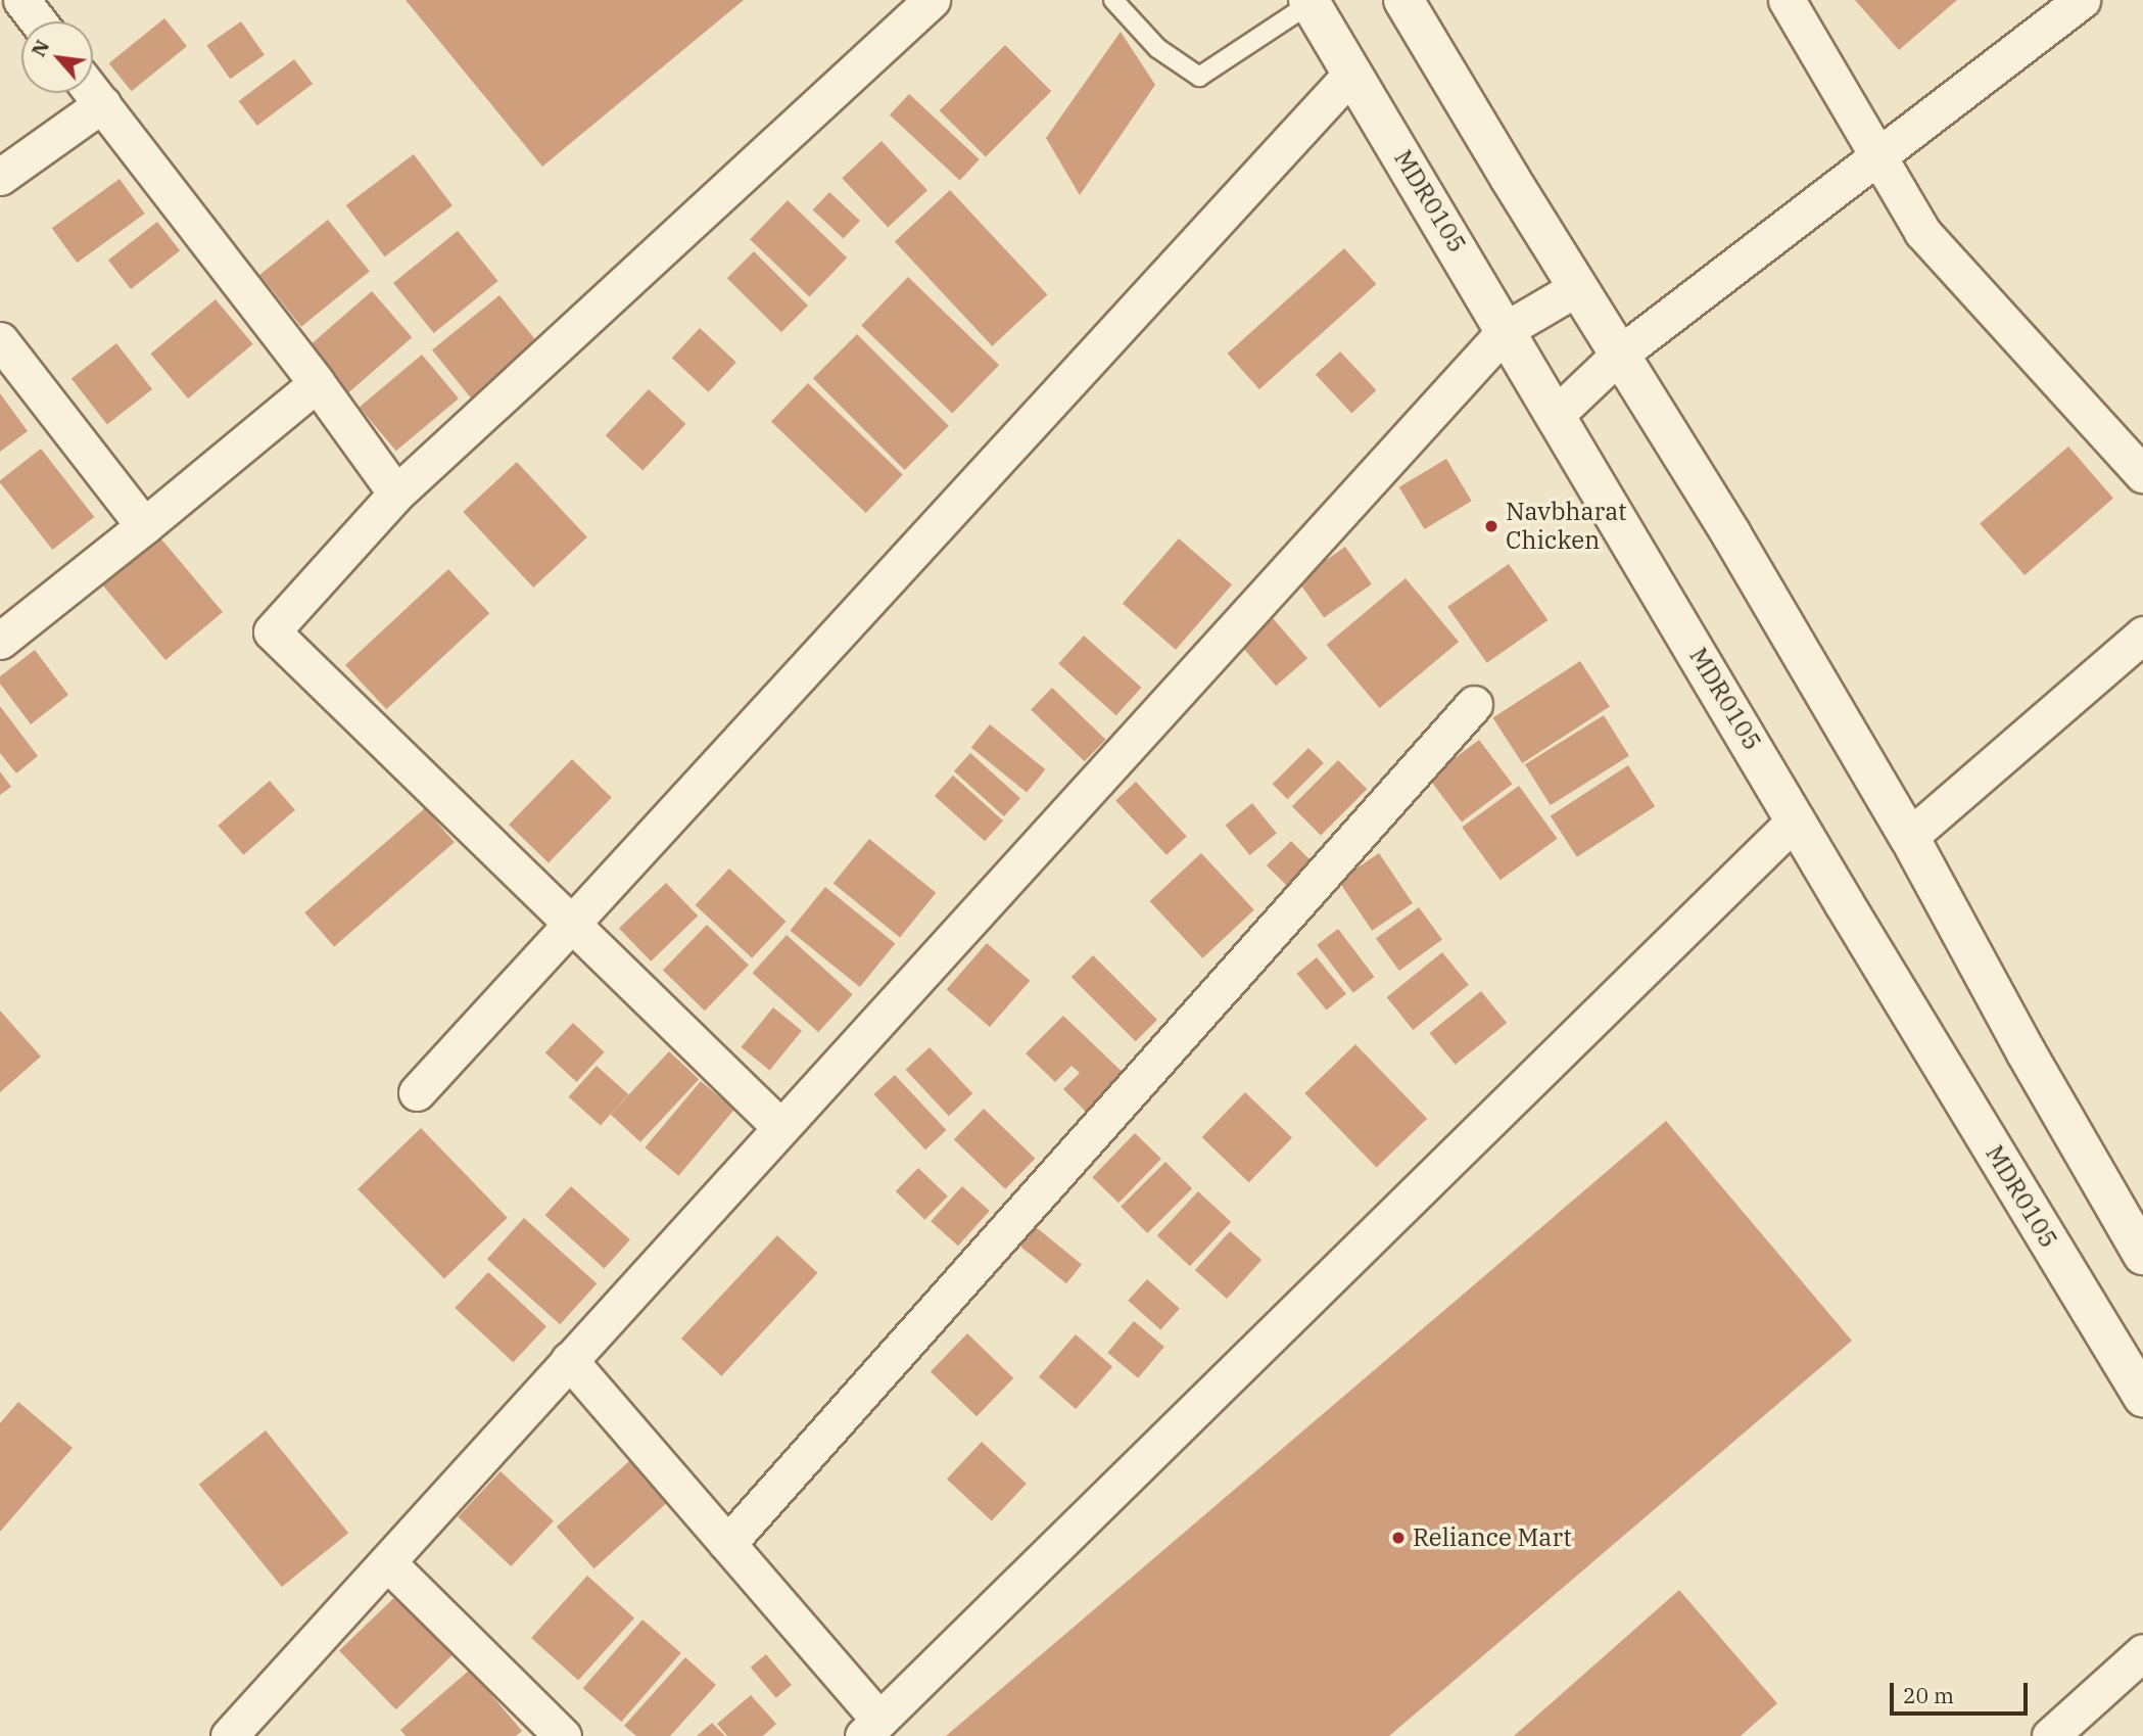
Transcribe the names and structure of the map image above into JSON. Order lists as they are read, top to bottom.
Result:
{
  "streets": {
    "main road": ["MDR0105"]
  },
  "places": ["Navbharat Chicken", "Reliance Mart"],
  "scale_bar": "20 m",
  "north": "top left"
}
